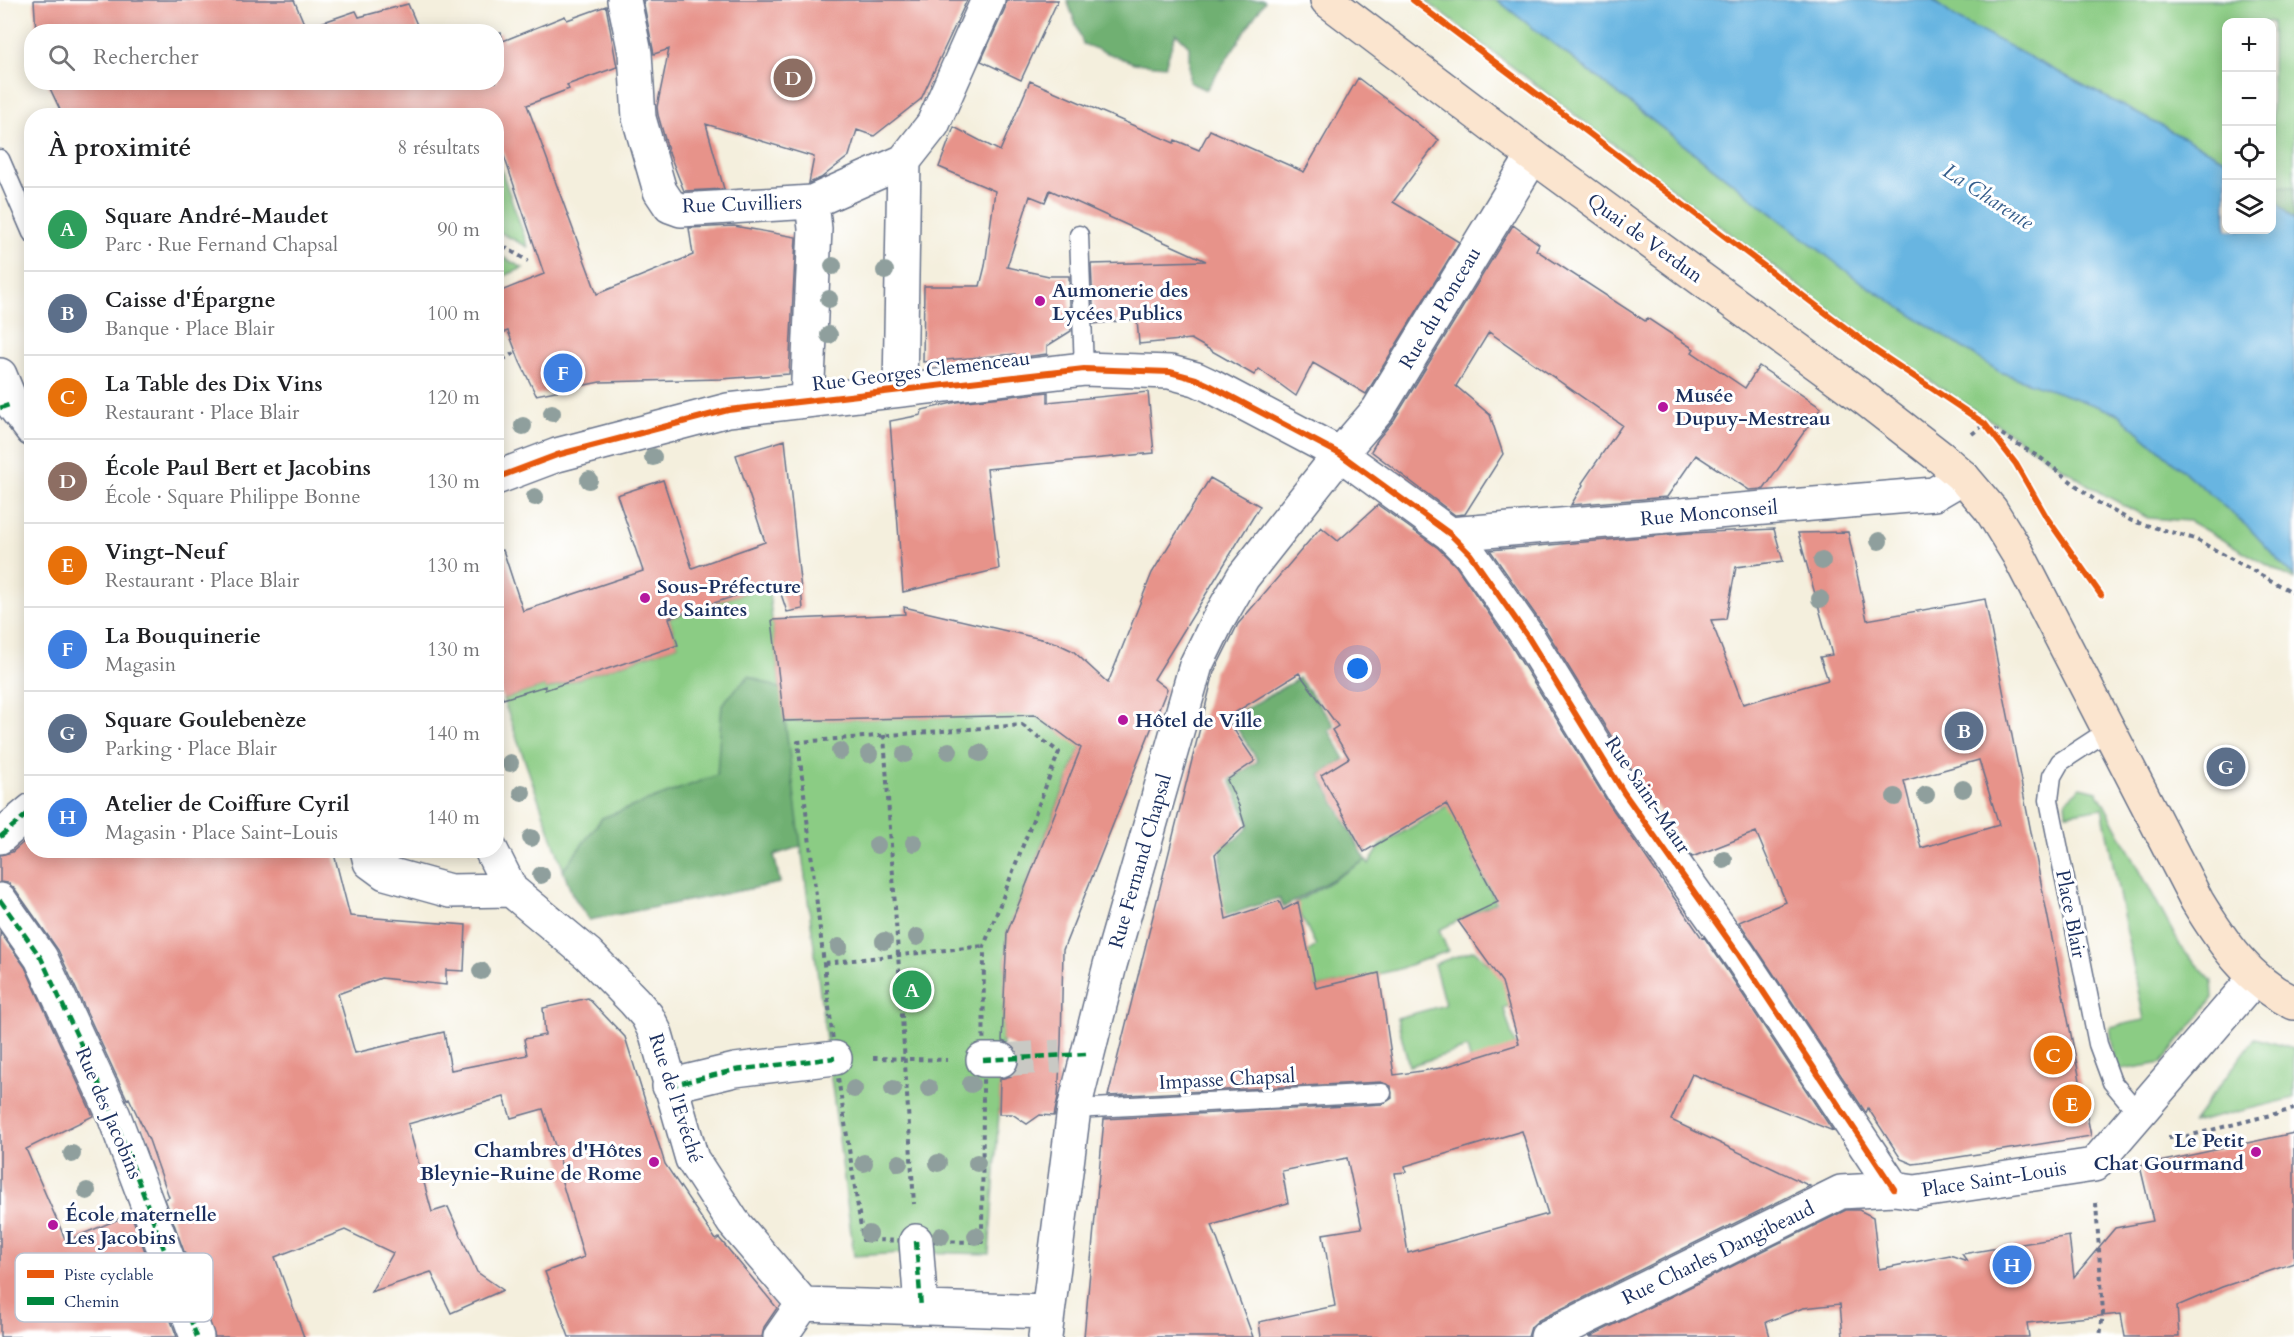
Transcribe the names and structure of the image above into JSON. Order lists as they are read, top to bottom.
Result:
{
  "streets": {
    "street": [
      "Rue Cuvilliers",
      "Quai de Verdun",
      "Rue du Ponceau",
      "Rue Georges Clemenceau",
      "Rue Monconseil",
      "Rue Saint-Maur",
      "Rue Fernand Chapsal",
      "Rue de l'Evéché",
      "Rue des Jacobins",
      "Place Saint-Louis",
      "Rue Charles Dangibeaud"
    ],
    "lane": ["Place Blair", "Impasse Chapsal"]
  },
  "crossings": [
    ["Quai de Verdun", "Rue du Ponceau"],
    ["Quai de Verdun", "Rue Monconseil"],
    ["Rue du Ponceau", "Rue Georges Clemenceau"],
    ["Rue du Ponceau", "Rue Saint-Maur"],
    ["Rue du Ponceau", "Rue Fernand Chapsal"],
    ["Rue Georges Clemenceau", "Rue Saint-Maur"],
    ["Rue Georges Clemenceau", "Rue Fernand Chapsal"],
    ["Rue Monconseil", "Rue Saint-Maur"],
    ["Rue Saint-Maur", "Rue Fernand Chapsal"],
    ["Rue Saint-Maur", "Place Saint-Louis"],
    ["Rue Saint-Maur", "Rue Charles Dangibeaud"],
    ["Rue Fernand Chapsal", "Impasse Chapsal"],
    ["Place Saint-Louis", "Rue Charles Dangibeaud"]
  ],
  "water": ["La Charente"],
  "places": [
    "Aumonerie des Lycées Publics",
    "Musée Dupuy-Mestreau",
    "Sous-Préfecture de Saintes",
    "Hôtel de Ville",
    "Le Petit Chat Gourmand",
    "Chambres d'Hôtes Bleynie-Ruine de Rome",
    "École maternelle Les Jacobins"
  ],
  "legend": ["Piste cyclable", "Chemin"],
  "page": {
    "map_buttons": ["+", "−"],
    "search": "Rechercher",
    "pins": [
      "D",
      "F",
      "B",
      "G",
      "A",
      "C",
      "E",
      "H"
    ],
    "heading": ["À proximité", "8 résultats"],
    "list": [
      {
        "mark": "A",
        "name": "Square André-Maudet",
        "note": "Parc · Rue Fernand Chapsal",
        "value": "90 m"
      },
      {
        "mark": "B",
        "name": "Caisse d'Épargne",
        "note": "Banque · Place Blair",
        "value": "100 m"
      },
      {
        "mark": "C",
        "name": "La Table des Dix Vins",
        "note": "Restaurant · Place Blair",
        "value": "120 m"
      },
      {
        "mark": "D",
        "name": "École Paul Bert et Jacobins",
        "note": "École · Square Philippe Bonne",
        "value": "130 m"
      },
      {
        "mark": "E",
        "name": "Vingt-Neuf",
        "note": "Restaurant · Place Blair",
        "value": "130 m"
      },
      {
        "mark": "F",
        "name": "La Bouquinerie",
        "note": "Magasin",
        "value": "130 m"
      },
      {
        "mark": "G",
        "name": "Square Goulebenèze",
        "note": "Parking · Place Blair",
        "value": "140 m"
      },
      {
        "mark": "H",
        "name": "Atelier de Coiffure Cyril",
        "note": "Magasin · Place Saint-Louis",
        "value": "140 m"
      }
    ]
  }
}
